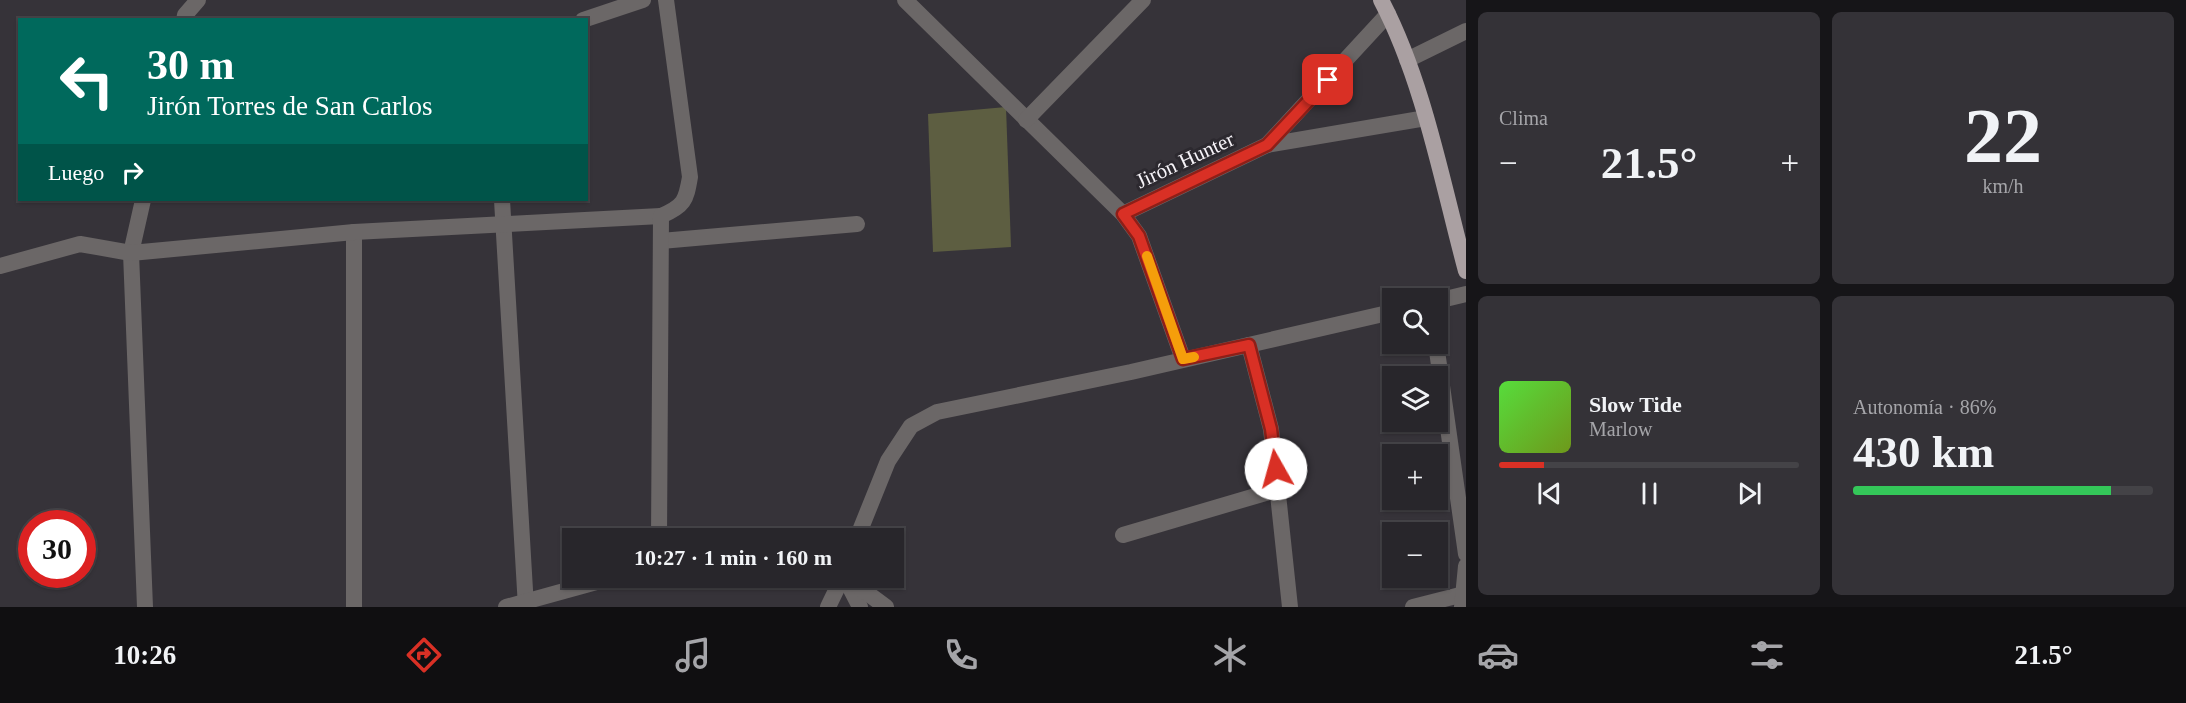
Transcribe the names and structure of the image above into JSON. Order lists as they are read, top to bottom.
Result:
{
  "streets": {
    "street": ["Jirón Hunter"]
  },
  "page": {
    "tile": [
      "Clima",
      ["22", "km/h"],
      ["Autonomía · 86%", "430 km"]
    ],
    "turn": ["30 m", "Jirón Torres de San Carlos"],
    "heat": ["−", "21.5°", "+"],
    "then": "Luego",
    "map_buttons": ["+", "−"],
    "song": ["Slow Tide", "Marlow"],
    "limit": "30",
    "trip": "10:27 · 1 min · 160 m",
    "tabs": ["10:26", "21.5°"]
  }
}
